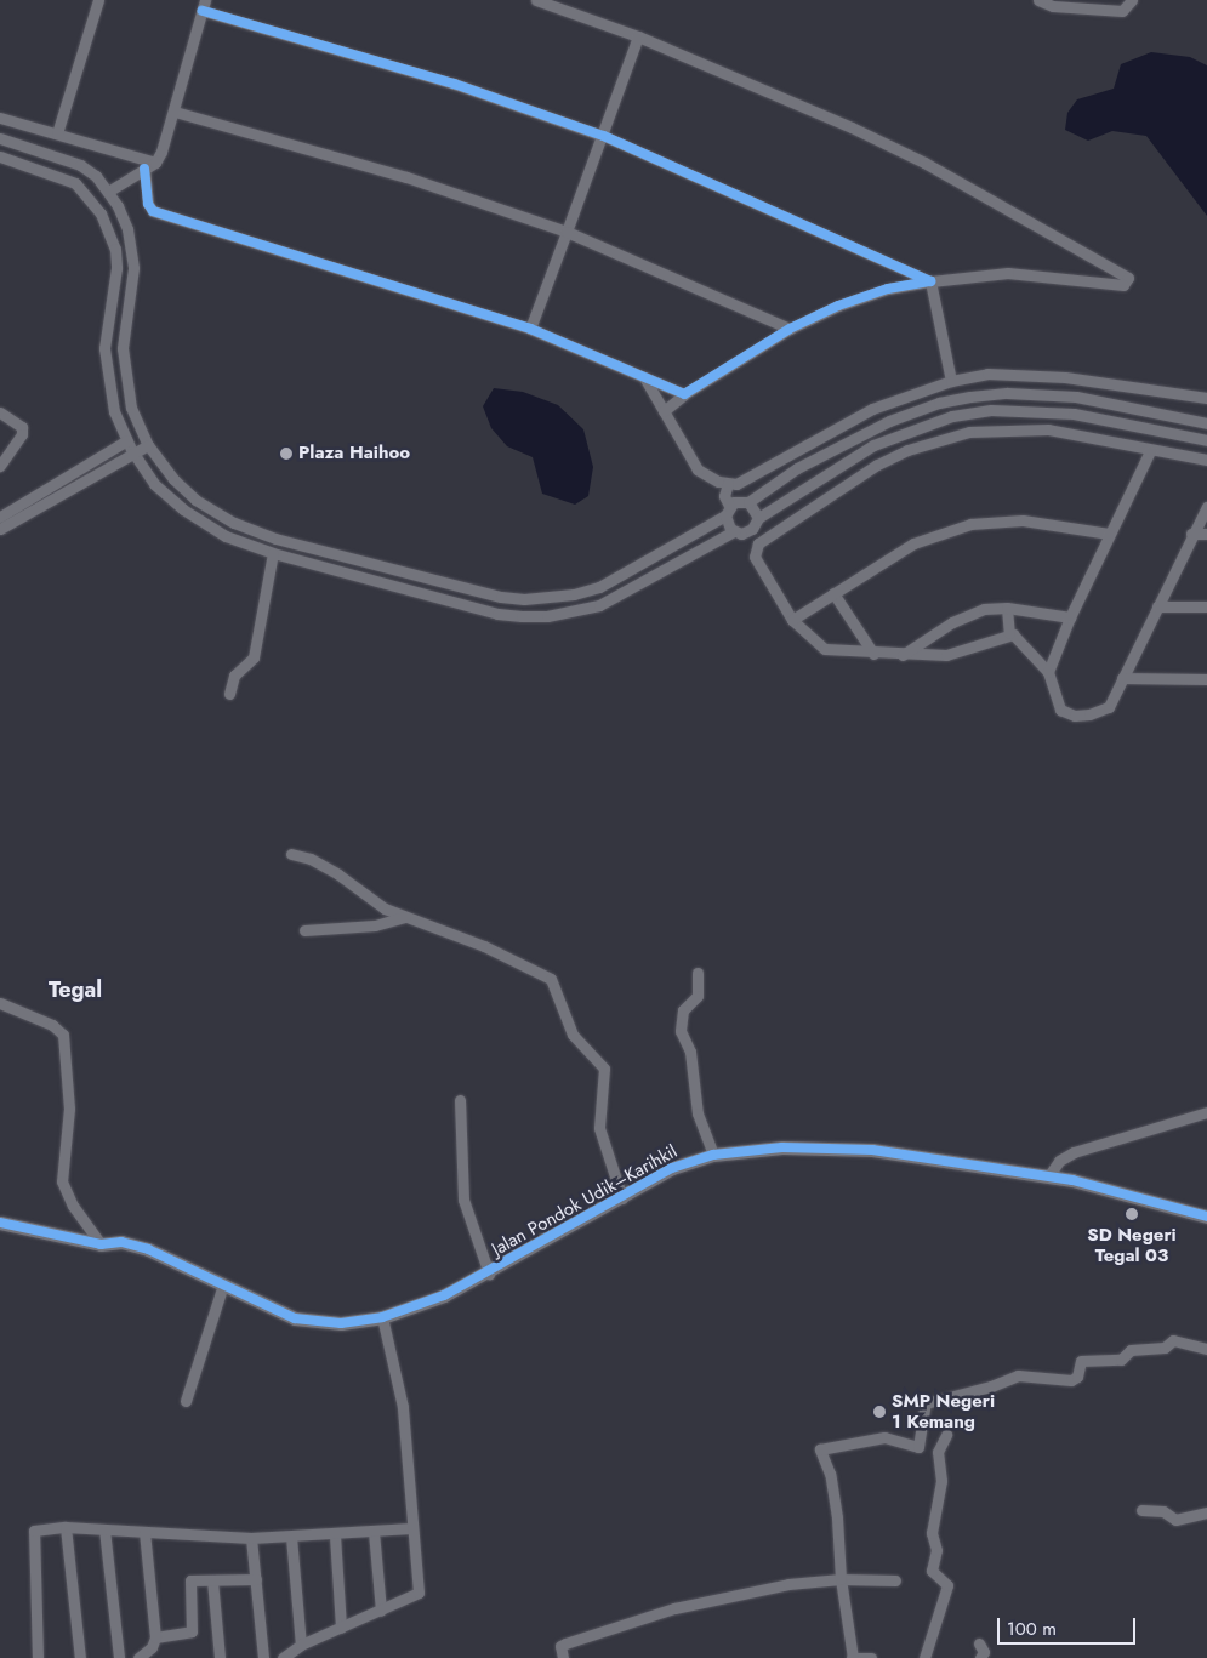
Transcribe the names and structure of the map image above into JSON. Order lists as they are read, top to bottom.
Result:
{
  "streets": {
    "street": ["Jalan Pondok Udik–Karihkil"]
  },
  "districts": ["Tegal"],
  "places": ["Plaza Haihoo", "SD Negeri Tegal 03", "SMP Negeri 1 Kemang"],
  "scale_bar": "100 m"
}
